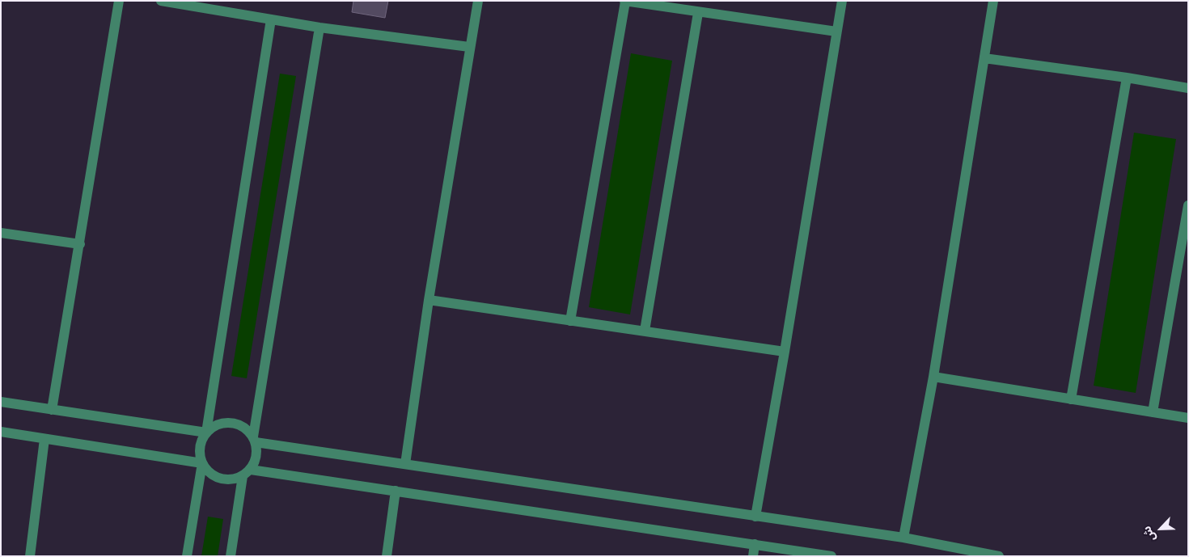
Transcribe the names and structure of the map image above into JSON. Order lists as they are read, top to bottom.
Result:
{
  "north": "bottom left"
}
